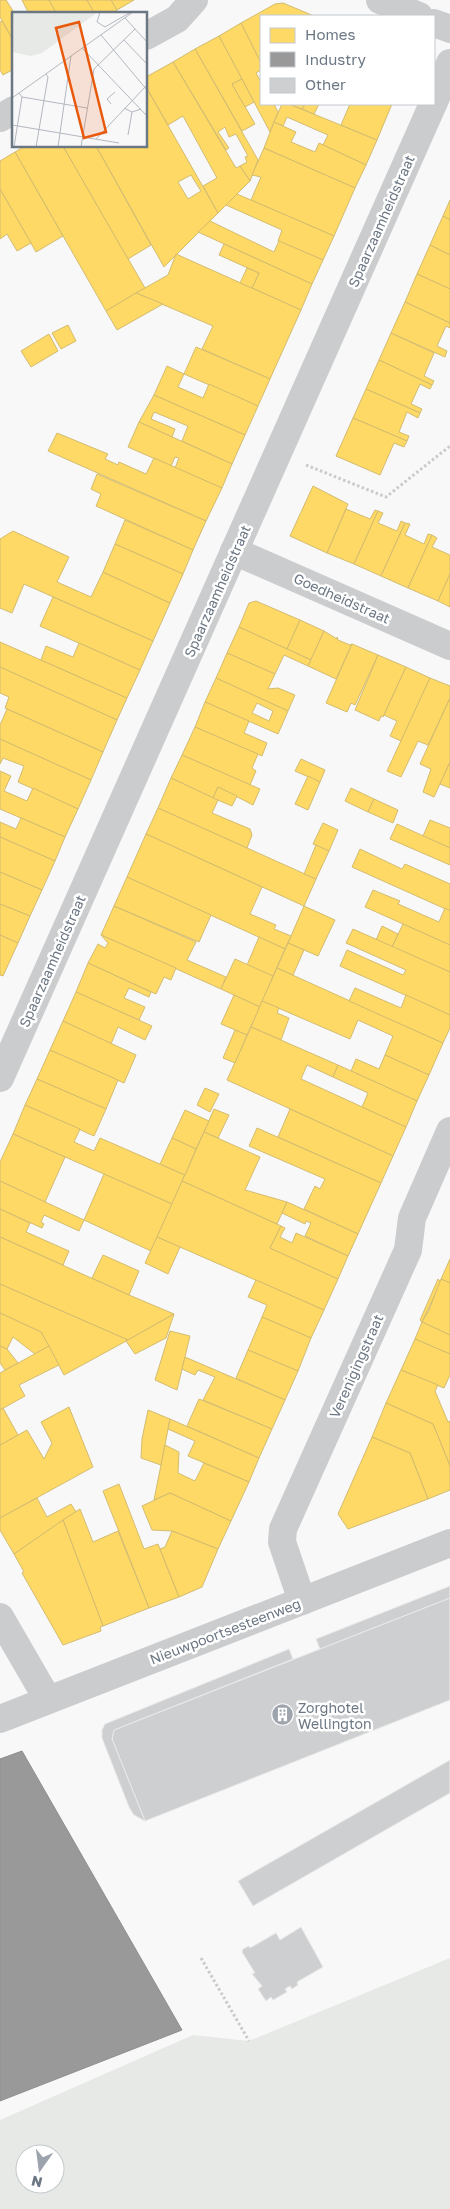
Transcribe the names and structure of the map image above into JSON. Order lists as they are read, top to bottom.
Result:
{
  "streets": {
    "street": [
      "Spaarzaamheidstraat",
      "Goedheidstraat",
      "Verenigingstraat",
      "Nieuwpoortsesteenweg"
    ]
  },
  "crossings": [
    ["Spaarzaamheidstraat", "Goedheidstraat"],
    ["Verenigingstraat", "Nieuwpoortsesteenweg"]
  ],
  "places": {
    "building": ["Zorghotel Wellington"]
  },
  "legend": ["Homes", "Industry", "Other"],
  "north": "bottom"
}
